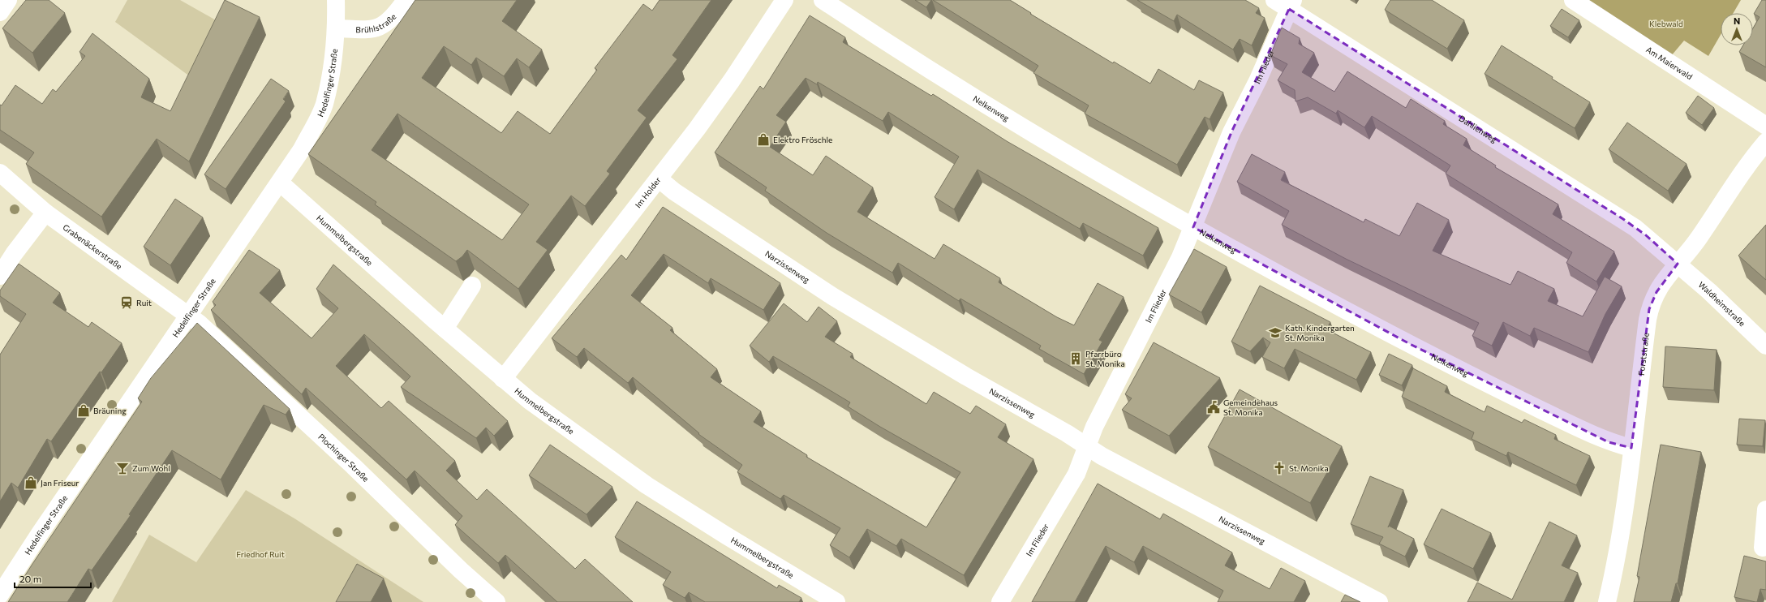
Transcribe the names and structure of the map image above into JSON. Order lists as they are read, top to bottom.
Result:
{
  "streets": {
    "street": [
      "Brühlstraße",
      "Am Maierwald",
      "Im Flieder",
      "Hedelfinger Straße",
      "Nelkenweg",
      "Dahlienweg",
      "Im Holder",
      "Hummelbergstraße",
      "Grabenäckerstraße",
      "Narzissenweg",
      "Waldheimstraße",
      "Forststraße",
      "Plochinger Straße"
    ]
  },
  "crossings": [
    ["Brühlstraße", "Hedelfinger Straße"],
    ["Im Flieder", "Nelkenweg"],
    ["Im Flieder", "Dahlienweg"],
    ["Im Flieder", "Narzissenweg"],
    ["Hedelfinger Straße", "Hummelbergstraße"],
    ["Hedelfinger Straße", "Grabenäckerstraße"],
    ["Hedelfinger Straße", "Plochinger Straße"],
    ["Nelkenweg", "Forststraße"],
    ["Dahlienweg", "Waldheimstraße"],
    ["Dahlienweg", "Forststraße"],
    ["Im Holder", "Hummelbergstraße"],
    ["Im Holder", "Narzissenweg"],
    ["Grabenäckerstraße", "Plochinger Straße"],
    ["Waldheimstraße", "Forststraße"]
  ],
  "parks": ["Klebwald", "Friedhof Ruit"],
  "places": {
    "shop": ["Elektro Fröschle", "Bräuning", "Jan Friseur"],
    "station": ["Ruit"],
    "school or university": ["Kath. Kindergarten St. Monika"],
    "building": ["Pfarrbüro St. Monika"],
    "public building": ["Gemeindehaus St. Monika"],
    "bar": ["Zum Wohl"],
    "church": ["St. Monika"]
  },
  "scale_bar": "20 m",
  "north": "top"
}
